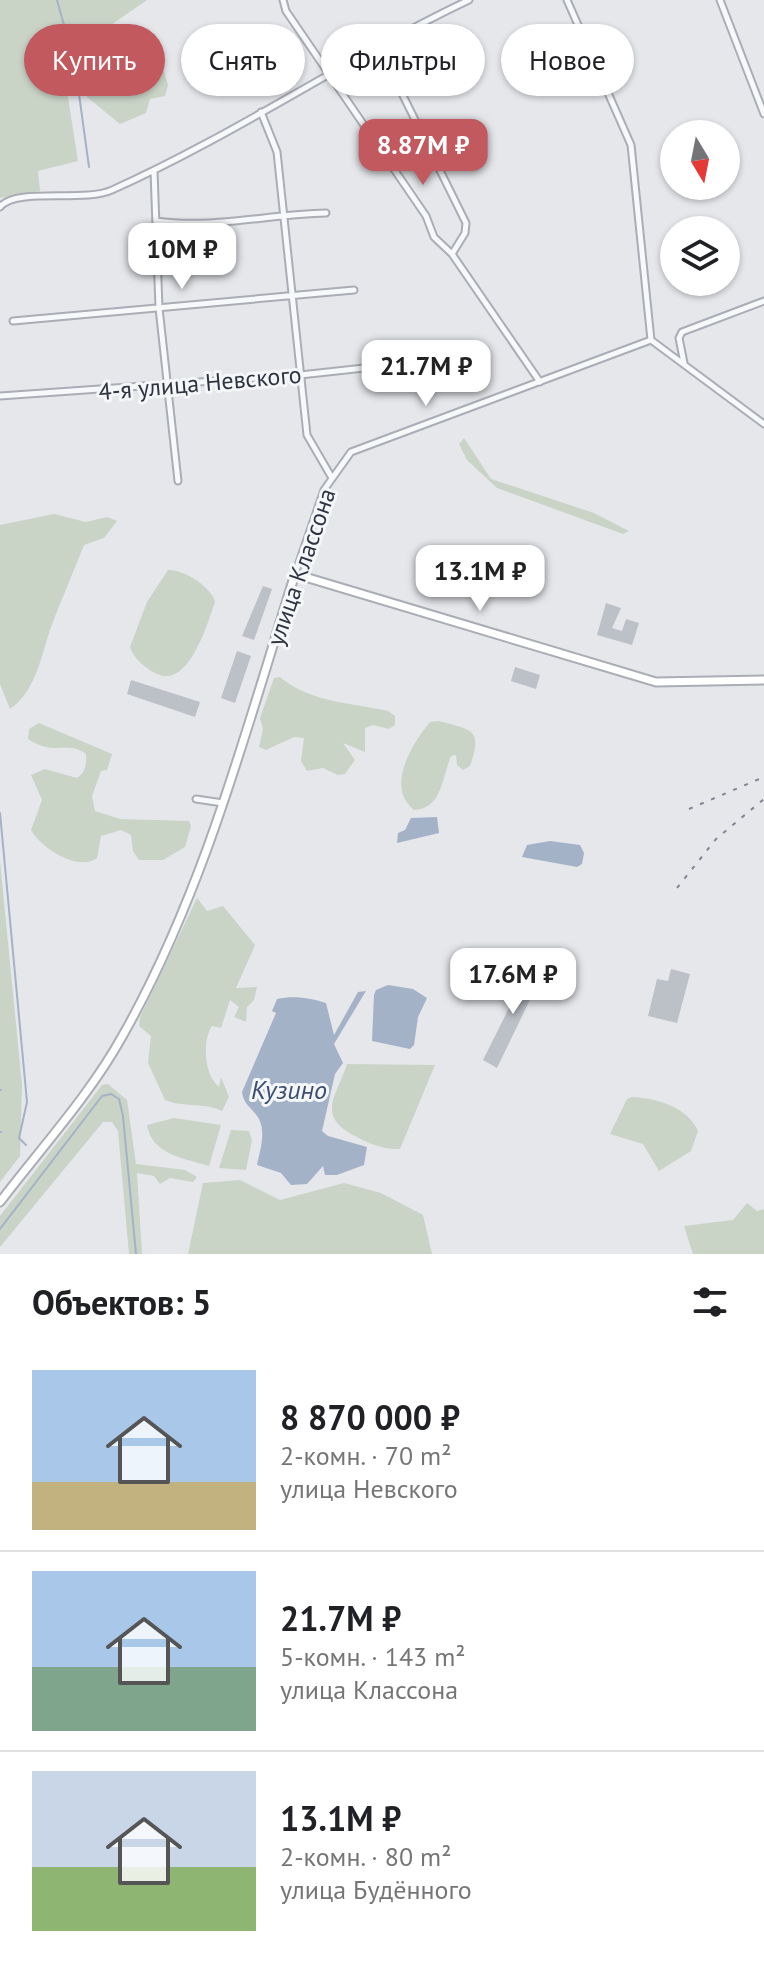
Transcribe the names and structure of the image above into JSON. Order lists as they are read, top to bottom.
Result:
{
  "streets": {
    "street": ["4-я улица Невского", "улица Классона"]
  },
  "water": ["Кузино"],
  "north": "bottom",
  "page": {
    "chip": [
      "Купить",
      "Снять",
      "Фильтры",
      "Новое"
    ],
    "price": [
      "8.87M ₽",
      "10M ₽",
      "21.7M ₽",
      "13.1M ₽",
      "17.6M ₽"
    ],
    "heading": "Объектов: 5",
    "list": [
      {
        "name": "8 870 000 ₽",
        "note": "2-комн. · 70 m² · улица Невского"
      },
      {
        "name": "21.7M ₽",
        "note": "5-комн. · 143 m² · улица Классона"
      },
      {
        "name": "13.1M ₽",
        "note": "2-комн. · 80 m² · улица Будённого"
      }
    ]
  }
}
